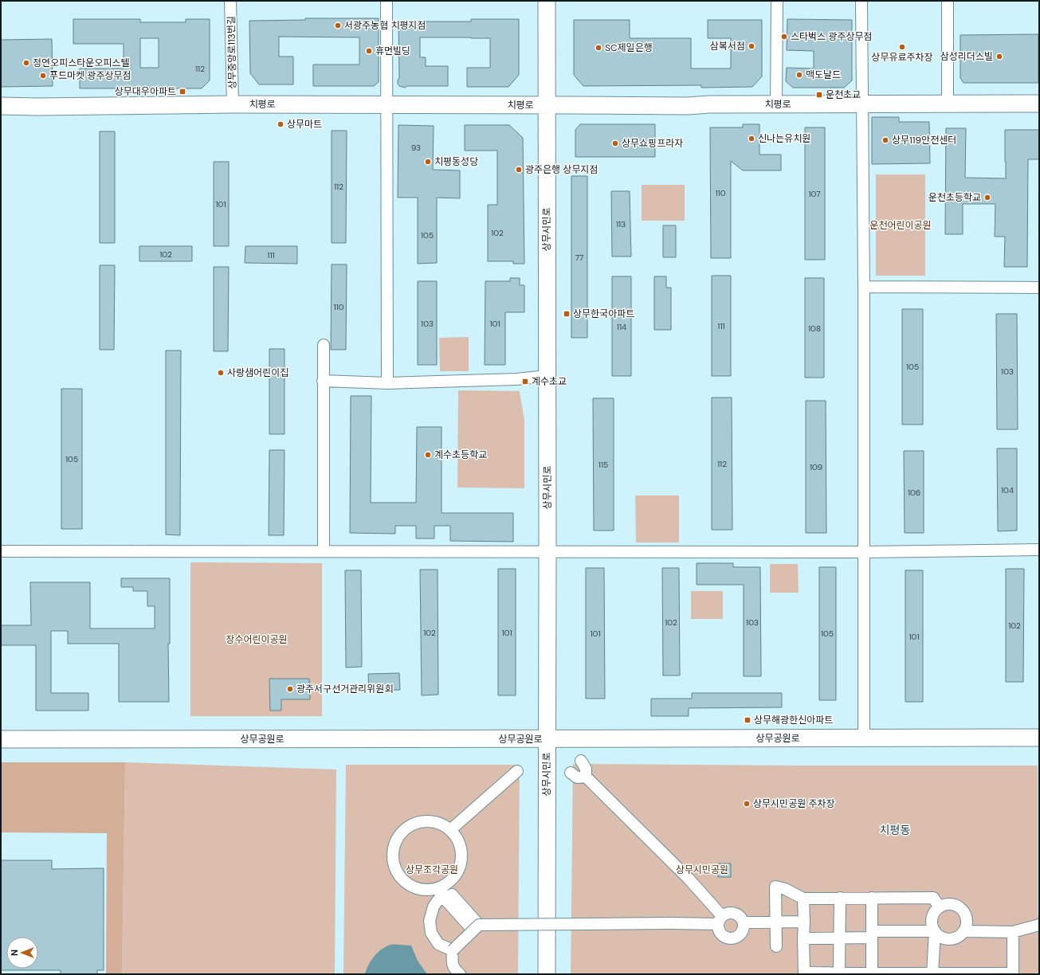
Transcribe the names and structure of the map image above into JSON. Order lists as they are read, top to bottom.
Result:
{
  "streets": {
    "street": [
      "상무중앙로113번길",
      "치평로",
      "상무시민로",
      "상무공원로"
    ]
  },
  "crossings": [
    ["상무중앙로113번길", "치평로"],
    ["치평로", "상무시민로"],
    ["상무시민로", "상무공원로"]
  ],
  "districts": ["치평동"],
  "parks": [
    "운천어린이공원",
    "장수어린이공원",
    "상무조각공원",
    "상무시민공원"
  ],
  "places": {
    "other": [
      "서광주농협 치평지점",
      "스타벅스 광주상무점",
      "삼복서점",
      "상무유료주차장",
      "SC제일은행",
      "휴먼빌딩",
      "삼성리더스빌",
      "정연오피스타운오피스텔",
      "맥도날드",
      "푸드마켓 광주상무점",
      "상무마트",
      "신나는유치원",
      "상무119안전센터",
      "상무쇼핑프라자",
      "치평동성당",
      "광주은행 상무지점",
      "운천초등학교",
      "사랑샘어린이집",
      "계수초등학교",
      "광주서구선거관리위원회",
      "상무시민공원 주차장"
    ],
    "transit": [
      "상무대우아파트",
      "운천초교",
      "상무한국아파트",
      "계수초교",
      "상무해광한신아파트"
    ]
  },
  "house_numbers": [
    "112",
    "93",
    "112",
    "110",
    "107",
    "101",
    "113",
    "102",
    "105",
    "102",
    "111",
    "77",
    "110",
    "103",
    "101",
    "111",
    "114",
    "108",
    "105",
    "103",
    "105",
    "112",
    "115",
    "109",
    "104",
    "106",
    "102",
    "103",
    "102",
    "102",
    "101",
    "101",
    "105",
    "101"
  ],
  "north": "left"
}
